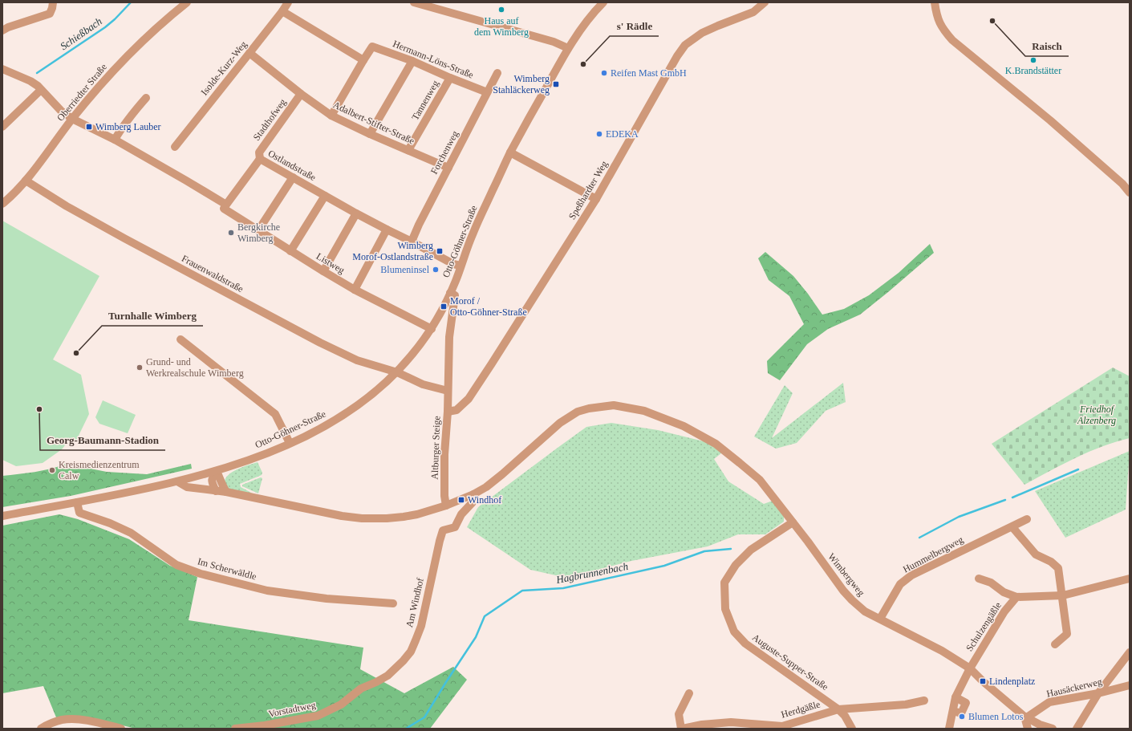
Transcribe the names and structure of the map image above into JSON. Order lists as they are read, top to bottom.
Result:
{
  "streets": {
    "street": [
      "Hermann-Löns-Straße",
      "Isolde-Kurz-Weg",
      "Oberriedter Straße",
      "Tannenweg",
      "Stadthofweg",
      "Adalbert-Stifter-Straße",
      "Forchenweg",
      "Ostlandstraße",
      "Speßhardter Weg",
      "Otto-Göhner-Straße",
      "Listweg",
      "Frauenwaldstraße",
      "Altburger Steige",
      "Hummelbergweg",
      "Im Scherwäldle",
      "Wimbergweg",
      "Am Windhof",
      "Schulzengäßle",
      "Auguste-Supper-Straße",
      "Hausäckerweg",
      "Vorstadtweg",
      "Herdgäßle"
    ]
  },
  "crossings": [
    ["Hermann-Löns-Straße", "Tannenweg"],
    ["Hermann-Löns-Straße", "Adalbert-Stifter-Straße"],
    ["Hermann-Löns-Straße", "Forchenweg"],
    ["Isolde-Kurz-Weg", "Adalbert-Stifter-Straße"],
    ["Oberriedter Straße", "Ostlandstraße"],
    ["Oberriedter Straße", "Frauenwaldstraße"],
    ["Tannenweg", "Adalbert-Stifter-Straße"],
    ["Stadthofweg", "Adalbert-Stifter-Straße"],
    ["Stadthofweg", "Ostlandstraße"],
    ["Adalbert-Stifter-Straße", "Forchenweg"],
    ["Forchenweg", "Ostlandstraße"],
    ["Ostlandstraße", "Otto-Göhner-Straße"],
    ["Speßhardter Weg", "Altburger Steige"],
    ["Otto-Göhner-Straße", "Listweg"],
    ["Otto-Göhner-Straße", "Frauenwaldstraße"],
    ["Otto-Göhner-Straße", "Altburger Steige"],
    ["Otto-Göhner-Straße", "Im Scherwäldle"],
    ["Hummelbergweg", "Wimbergweg"],
    ["Wimbergweg", "Am Windhof"],
    ["Wimbergweg", "Schulzengäßle"],
    ["Wimbergweg", "Auguste-Supper-Straße"],
    ["Wimbergweg", "Hausäckerweg"],
    ["Am Windhof", "Vorstadtweg"],
    ["Auguste-Supper-Straße", "Herdgäßle"]
  ],
  "water": ["Schießbach", "Hagbrunnenbach"],
  "parks": ["Friedhof Alzenberg"],
  "places": {
    "other": [
      "Haus auf dem Wimberg",
      "Raisch",
      "K.Brandstätter",
      "s' Rädle",
      "Reifen Mast GmbH",
      "EDEKA",
      "Bergkirche Wimberg",
      "Blumeninsel",
      "Turnhalle Wimberg",
      "Grund- und Werkrealschule Wimberg",
      "Georg-Baumann-Stadion",
      "Kreismedienzentrum Calw",
      "Blumen Lotos"
    ],
    "transit": [
      "Wimberg Stahläckerweg",
      "Wimberg Lauber",
      "Wimberg Morof-Ostlandstraße",
      "Morof / Otto-Göhner-Straße",
      "Windhof",
      "Lindenplatz"
    ]
  }
}
